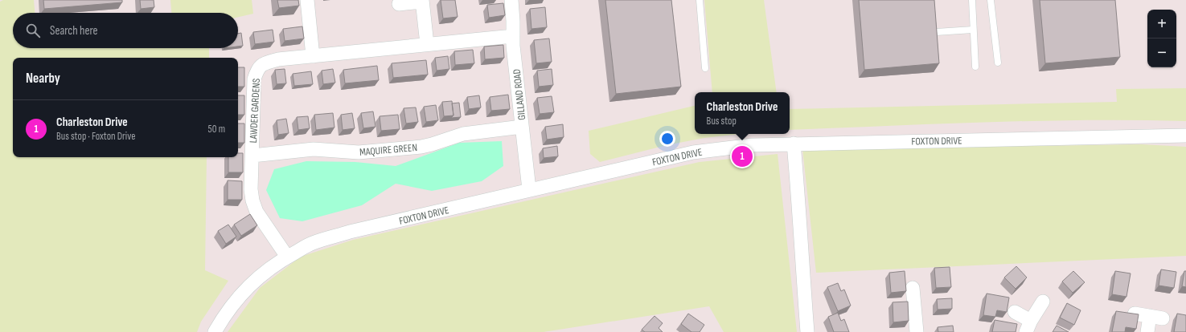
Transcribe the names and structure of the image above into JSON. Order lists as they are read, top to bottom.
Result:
{
  "streets": {
    "street": [
      "GILLAND ROAD",
      "LAWDER GARDENS",
      "FOXTON DRIVE",
      "MAQUIRE GREEN"
    ]
  },
  "crossings": [
    ["GILLAND ROAD", "LAWDER GARDENS"],
    ["GILLAND ROAD", "FOXTON DRIVE"],
    ["GILLAND ROAD", "MAQUIRE GREEN"],
    ["LAWDER GARDENS", "FOXTON DRIVE"],
    ["LAWDER GARDENS", "MAQUIRE GREEN"]
  ],
  "page": {
    "map_buttons": ["+", "−"],
    "search": "Search here",
    "heading": "Nearby",
    "popup": ["Charleston Drive", "Bus stop"],
    "list": [
      {
        "mark": "1",
        "name": "Charleston Drive",
        "note": "Bus stop · Foxton Drive",
        "value": "50 m"
      }
    ],
    "pins": "1"
  }
}
